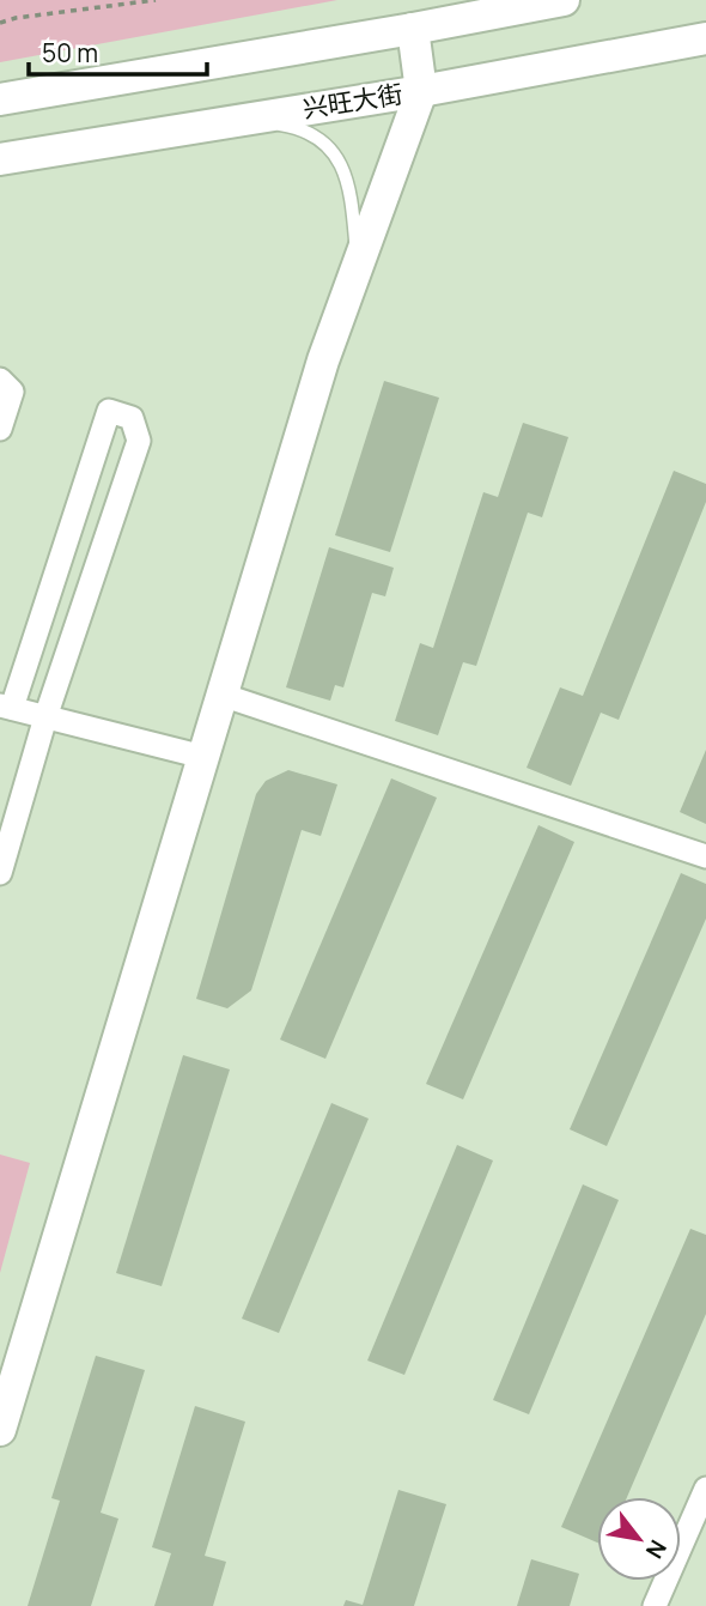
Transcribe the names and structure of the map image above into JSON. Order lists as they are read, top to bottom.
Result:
{
  "streets": {
    "street": ["兴旺大街"]
  },
  "scale_bar": "50 m",
  "north": "bottom right"
}
